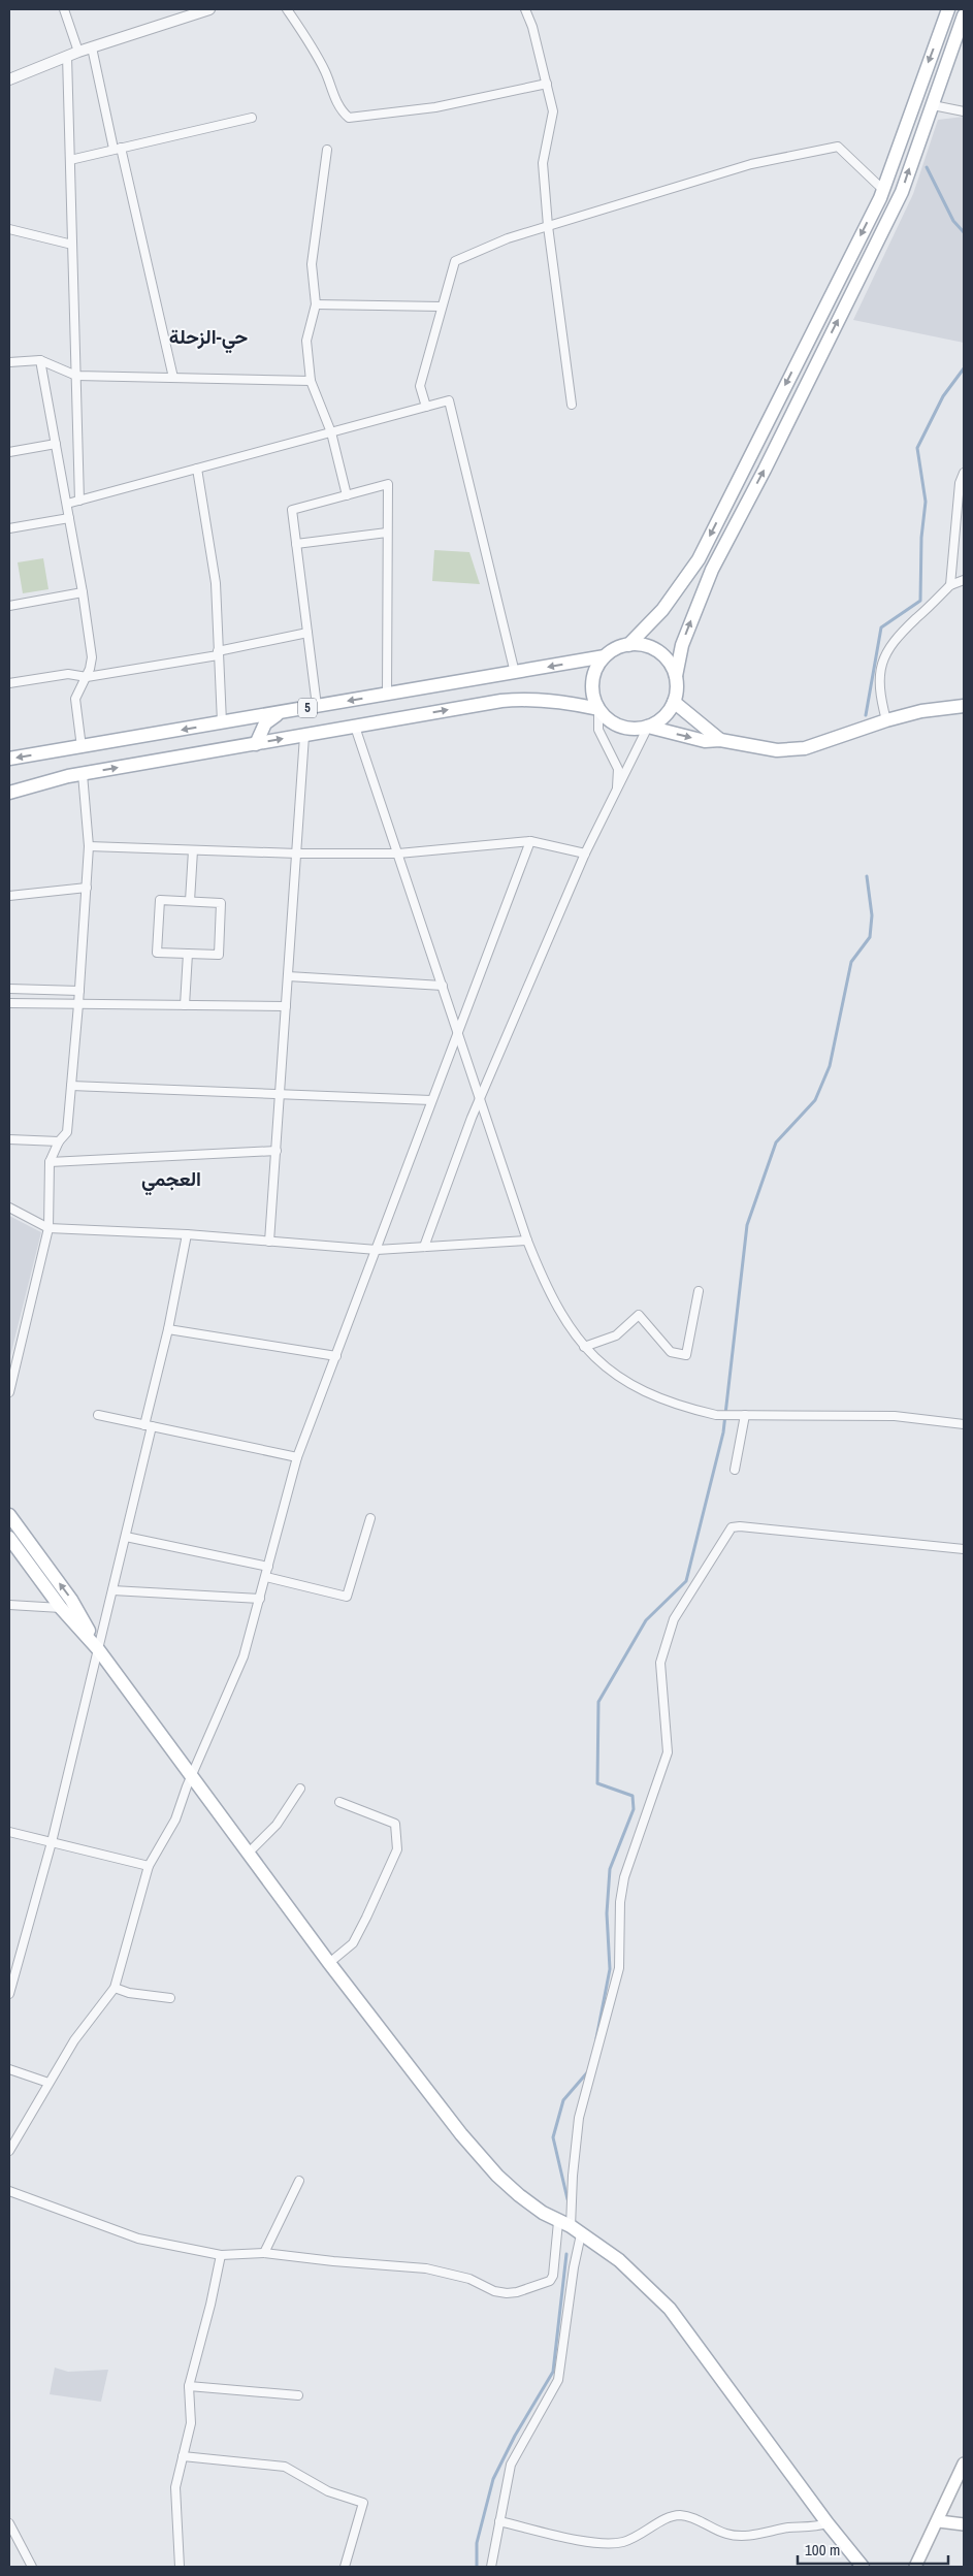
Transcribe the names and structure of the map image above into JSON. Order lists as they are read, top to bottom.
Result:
{
  "streets": {
    "main road": ["5"]
  },
  "districts": ["حي-الزحلة", "العجمي"],
  "scale_bar": "100 m"
}
